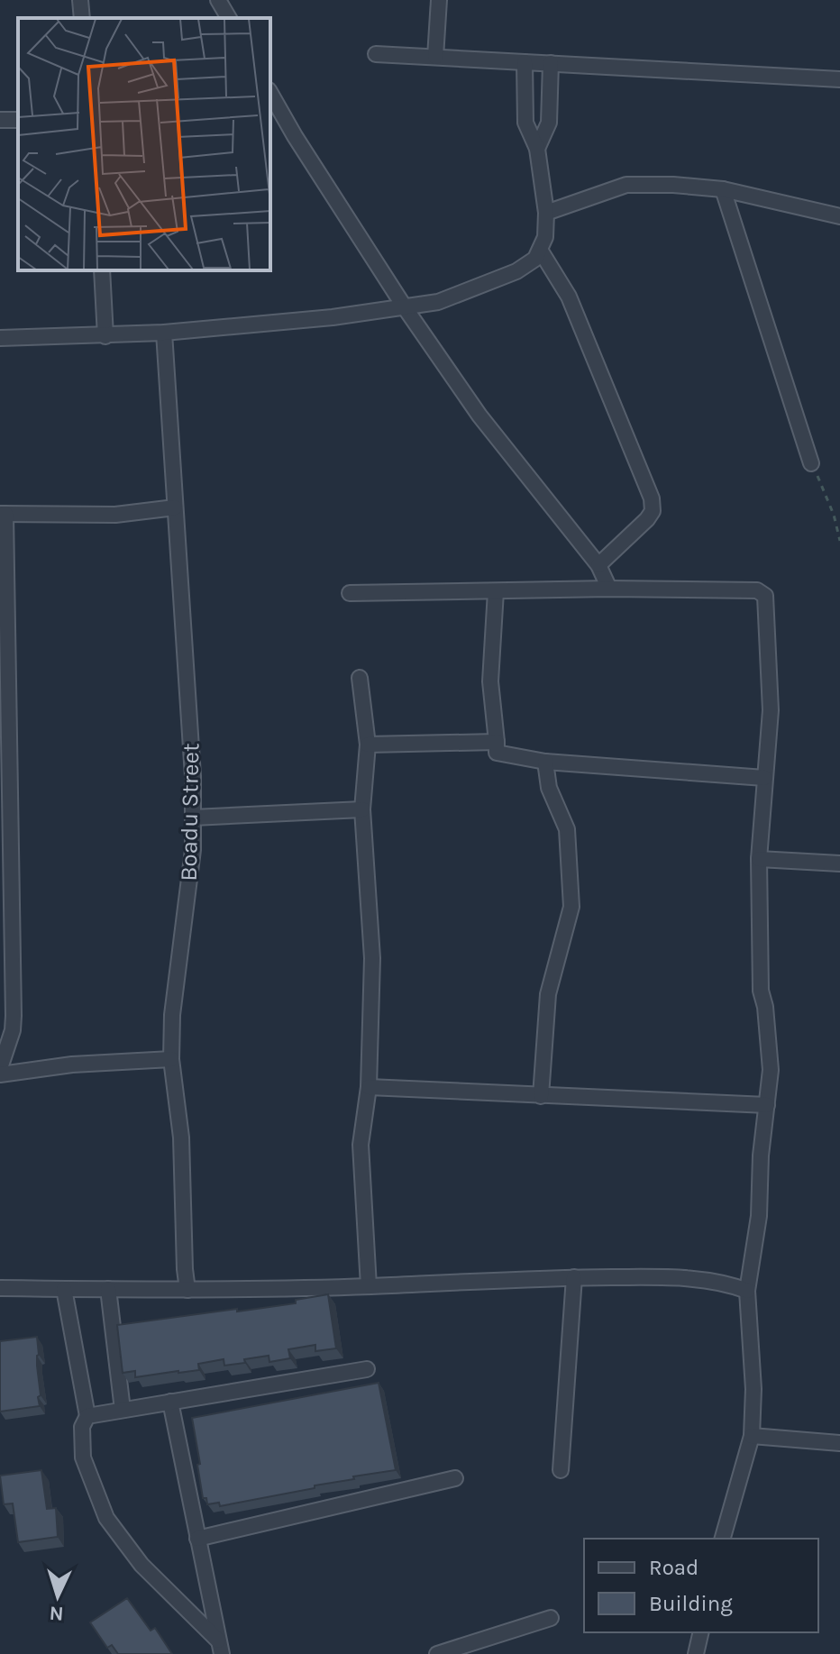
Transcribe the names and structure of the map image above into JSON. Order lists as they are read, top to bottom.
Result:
{
  "streets": {
    "street": ["Boadu Street"]
  },
  "legend": ["Road", "Building"],
  "north": "bottom"
}
